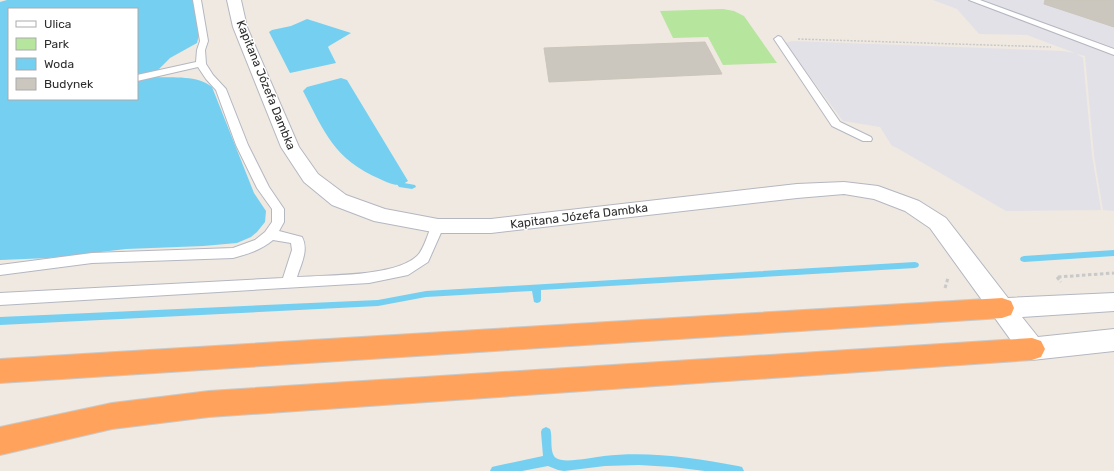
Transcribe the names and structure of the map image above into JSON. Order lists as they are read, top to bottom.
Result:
{
  "streets": {
    "street": ["Kapitana Józefa Dambka"]
  },
  "legend": [
    "Ulica",
    "Park",
    "Woda",
    "Budynek"
  ]
}
